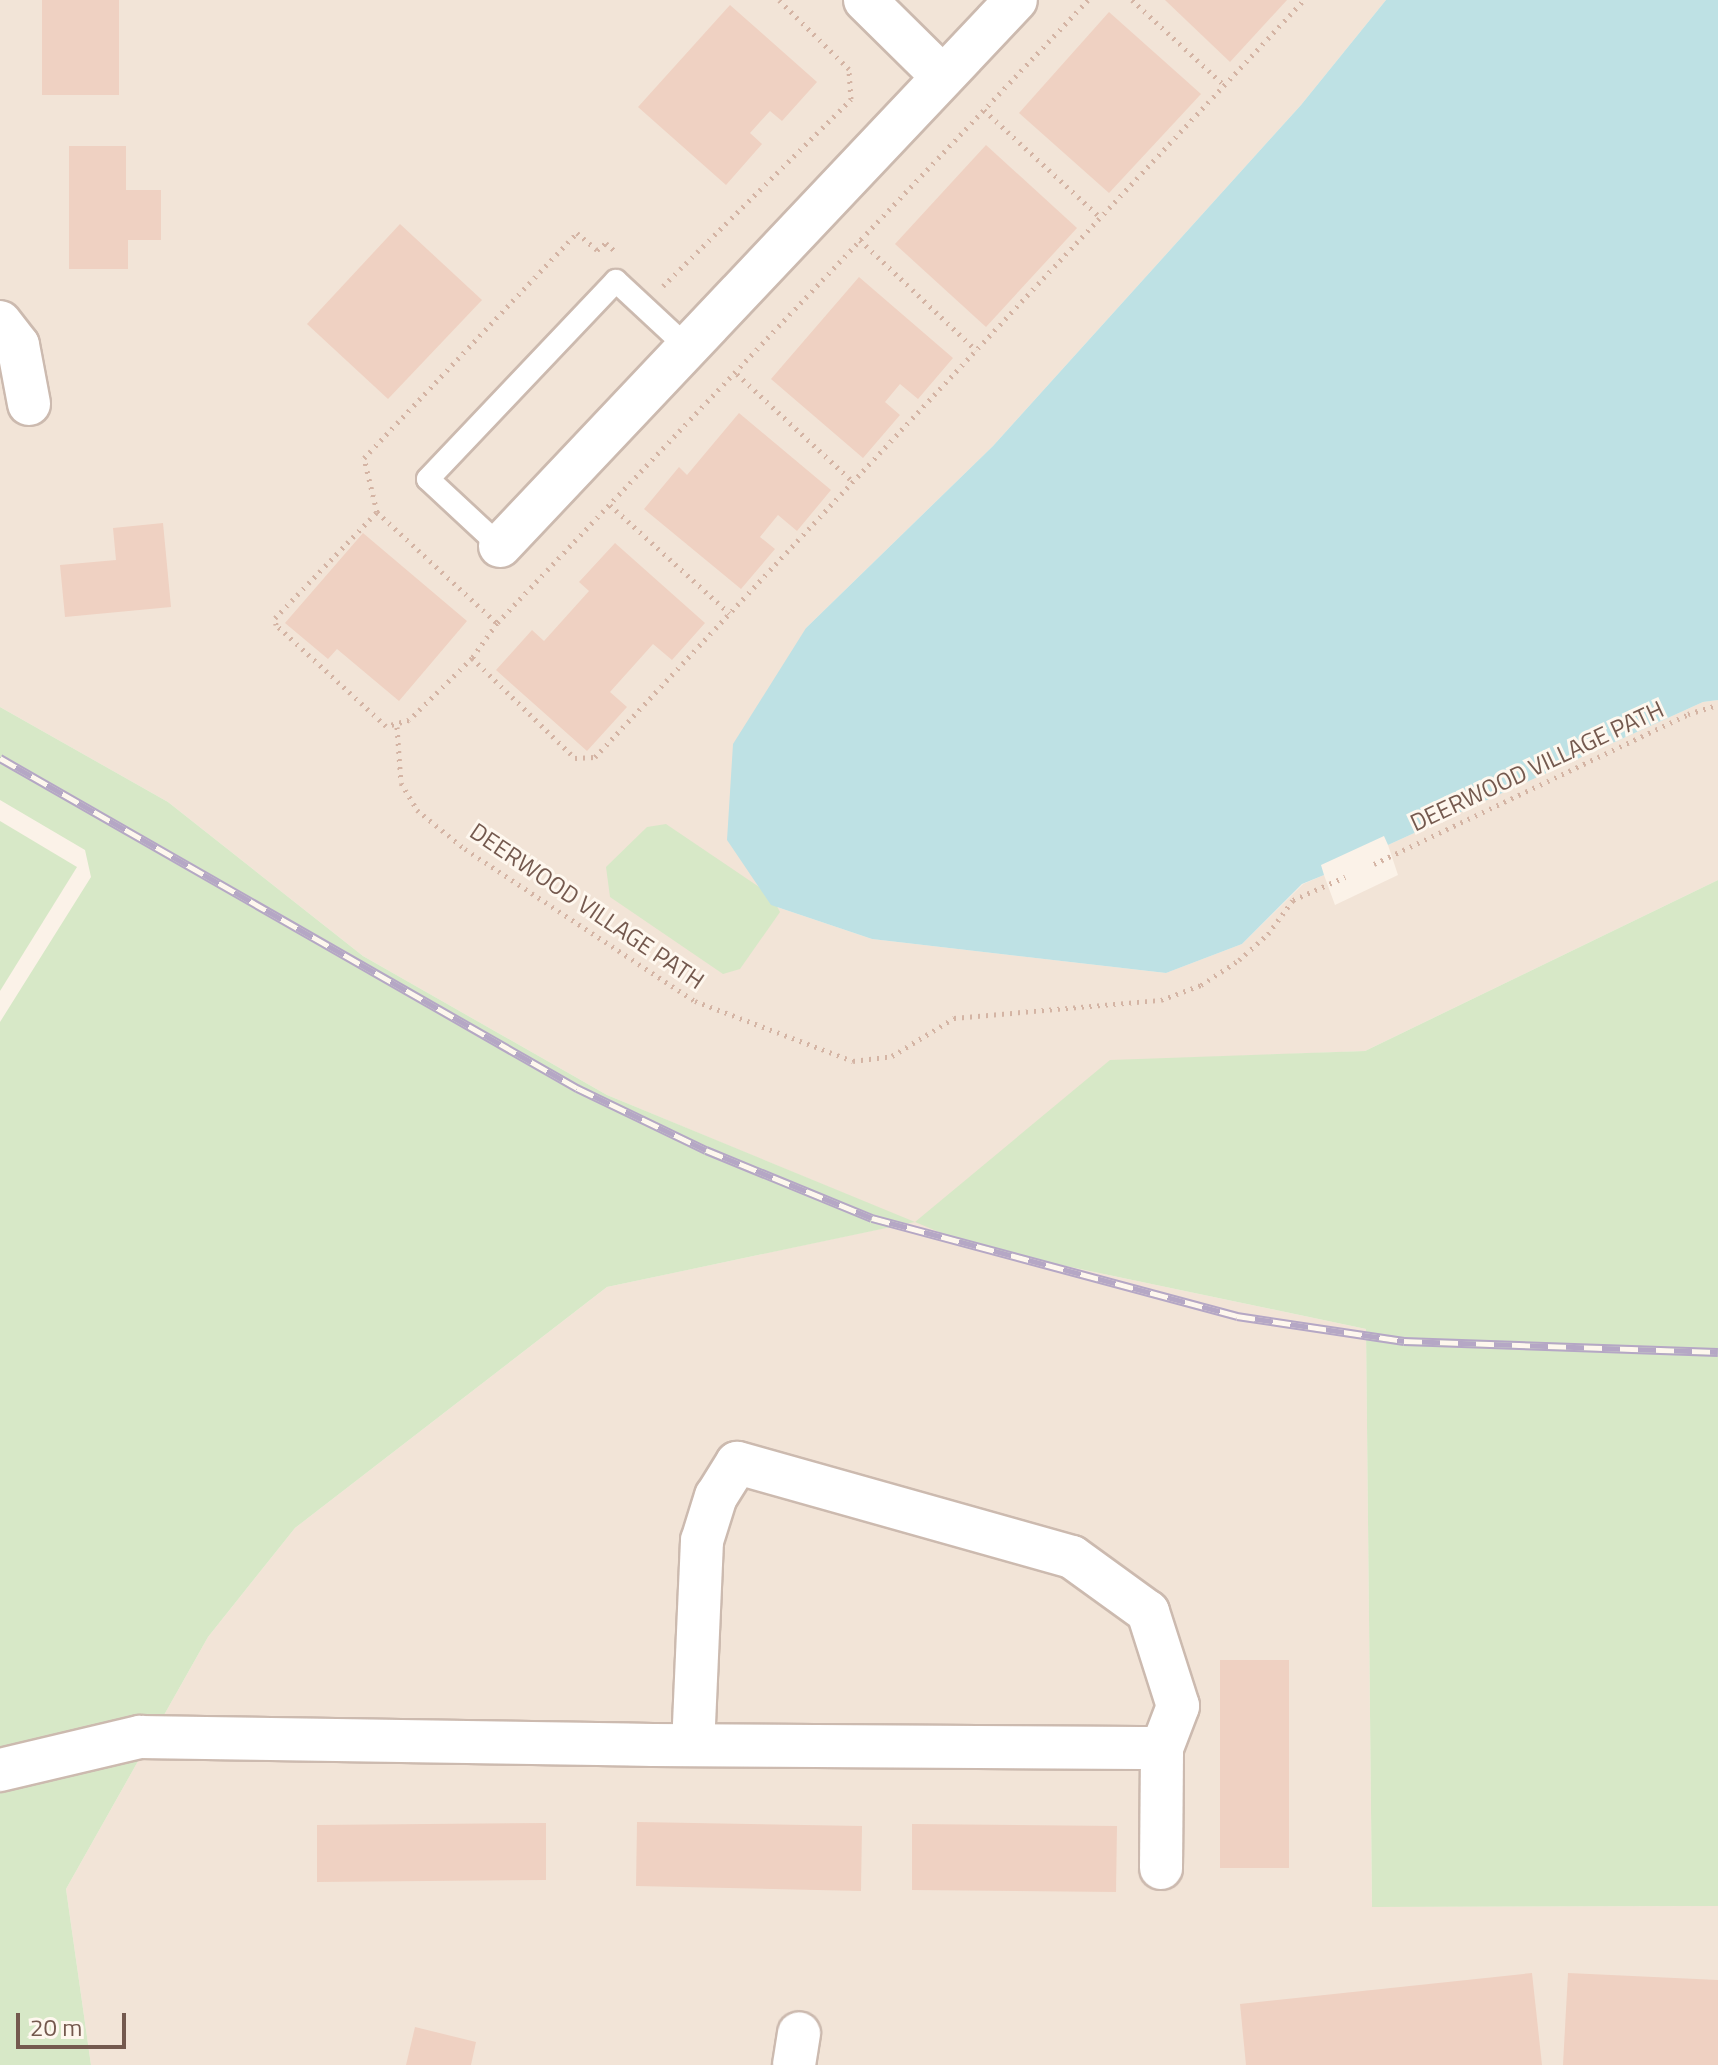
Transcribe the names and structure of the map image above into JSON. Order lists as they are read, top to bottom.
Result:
{
  "streets": {
    "path": ["DEERWOOD VILLAGE PATH"]
  },
  "scale_bar": "20 m"
}
